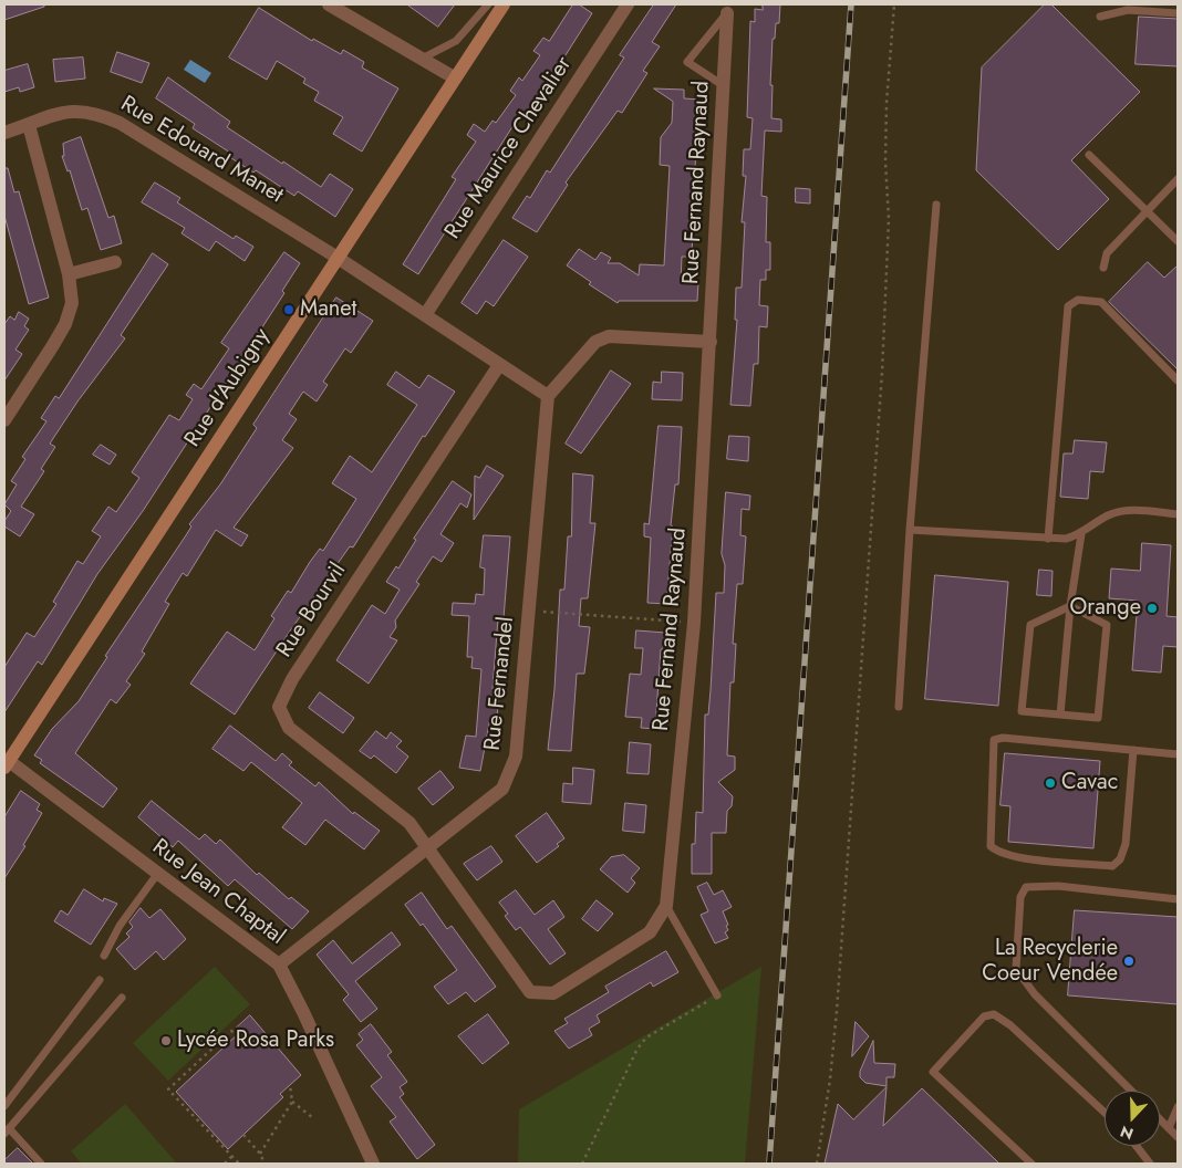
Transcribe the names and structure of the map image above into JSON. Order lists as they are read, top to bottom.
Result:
{
  "streets": {
    "main road": ["Rue d'Aubigny"],
    "street": [
      "Rue Maurice Chevalier",
      "Rue Edouard Manet",
      "Rue Fernand Raynaud",
      "Rue Bourvil",
      "Rue Fernandel",
      "Rue Jean Chaptal"
    ]
  },
  "crossings": [
    ["Rue Maurice Chevalier", "Rue Edouard Manet"],
    ["Rue Edouard Manet", "Rue d'Aubigny"],
    ["Rue Edouard Manet", "Rue Bourvil"],
    ["Rue Edouard Manet", "Rue Fernandel"],
    ["Rue Fernand Raynaud", "Rue Bourvil"],
    ["Rue Fernand Raynaud", "Rue Fernandel"],
    ["Rue d'Aubigny", "Rue Jean Chaptal"],
    ["Rue Bourvil", "Rue Fernandel"],
    ["Rue Fernandel", "Rue Jean Chaptal"]
  ],
  "places": [
    "Manet",
    "Orange",
    "Cavac",
    "La Recyclerie Coeur Vendée",
    "Lycée Rosa Parks"
  ],
  "north": "bottom"
}
